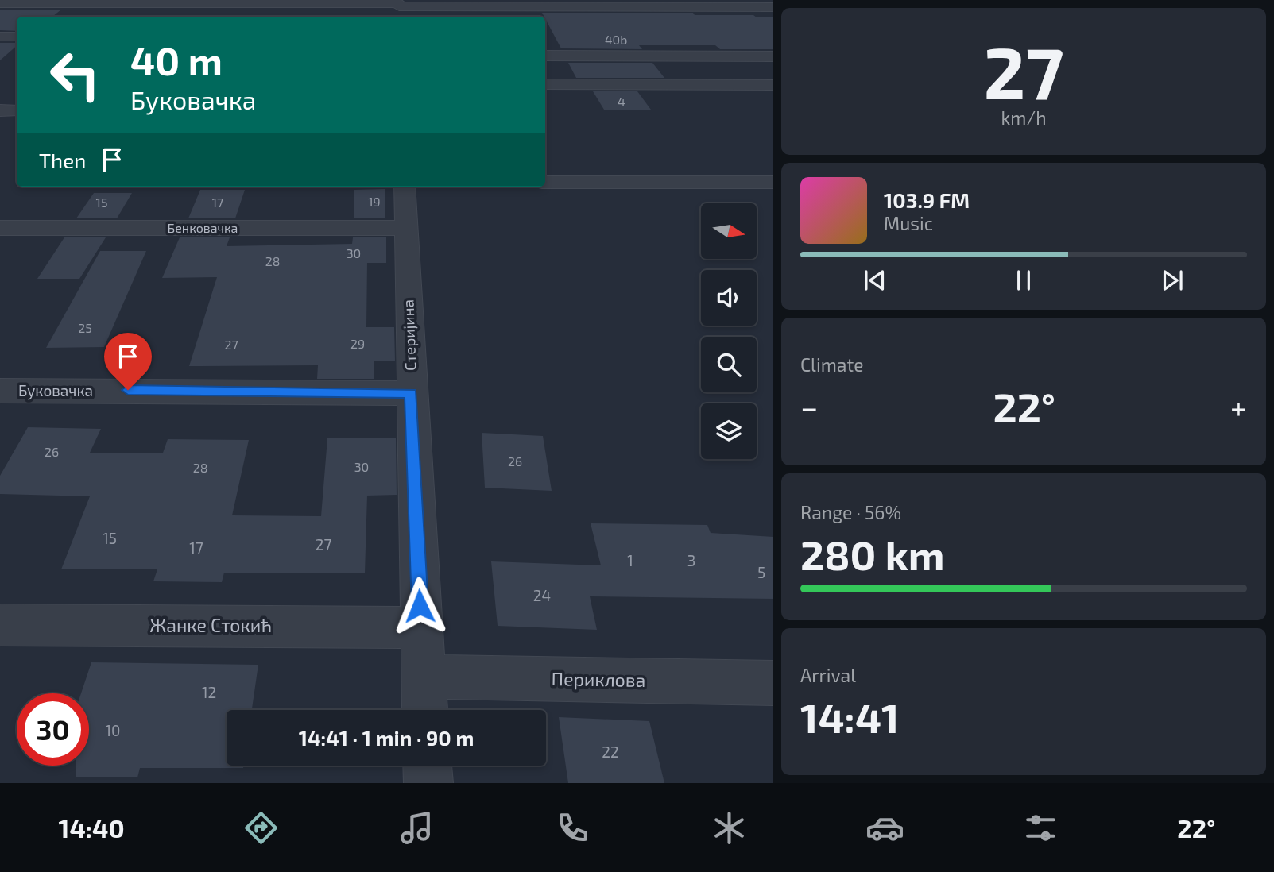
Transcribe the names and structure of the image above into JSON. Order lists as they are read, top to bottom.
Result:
{
  "streets": {
    "street": [
      "Бенковачка",
      "Стеријина",
      "Буковачка",
      "Жанке Стокић",
      "Периклова"
    ]
  },
  "crossings": [
    ["Бенковачка", "Стеријина"],
    ["Стеријина", "Буковачка"],
    ["Стеријина", "Жанке Стокић"],
    ["Стеријина", "Периклова"]
  ],
  "house_numbers": [
    "40b",
    "4",
    "19",
    "15",
    "17",
    "30",
    "28",
    "25",
    "29",
    "27",
    "26",
    "26",
    "30",
    "28",
    "15",
    "27",
    "17",
    "1",
    "3",
    "5",
    "24",
    "12",
    "10",
    "22"
  ],
  "north": "right",
  "page": {
    "tile": [
      ["27", "km/h"],
      "Climate",
      ["Range · 56%", "280 km"],
      ["Arrival", "14:41"]
    ],
    "turn": ["40 m", "Буковачка"],
    "then": "Then",
    "song": ["103.9 FM", "Music"],
    "heat": ["−", "22°", "+"],
    "limit": "30",
    "trip": "14:41 · 1 min · 90 m",
    "tabs": ["14:40", "22°"]
  }
}
